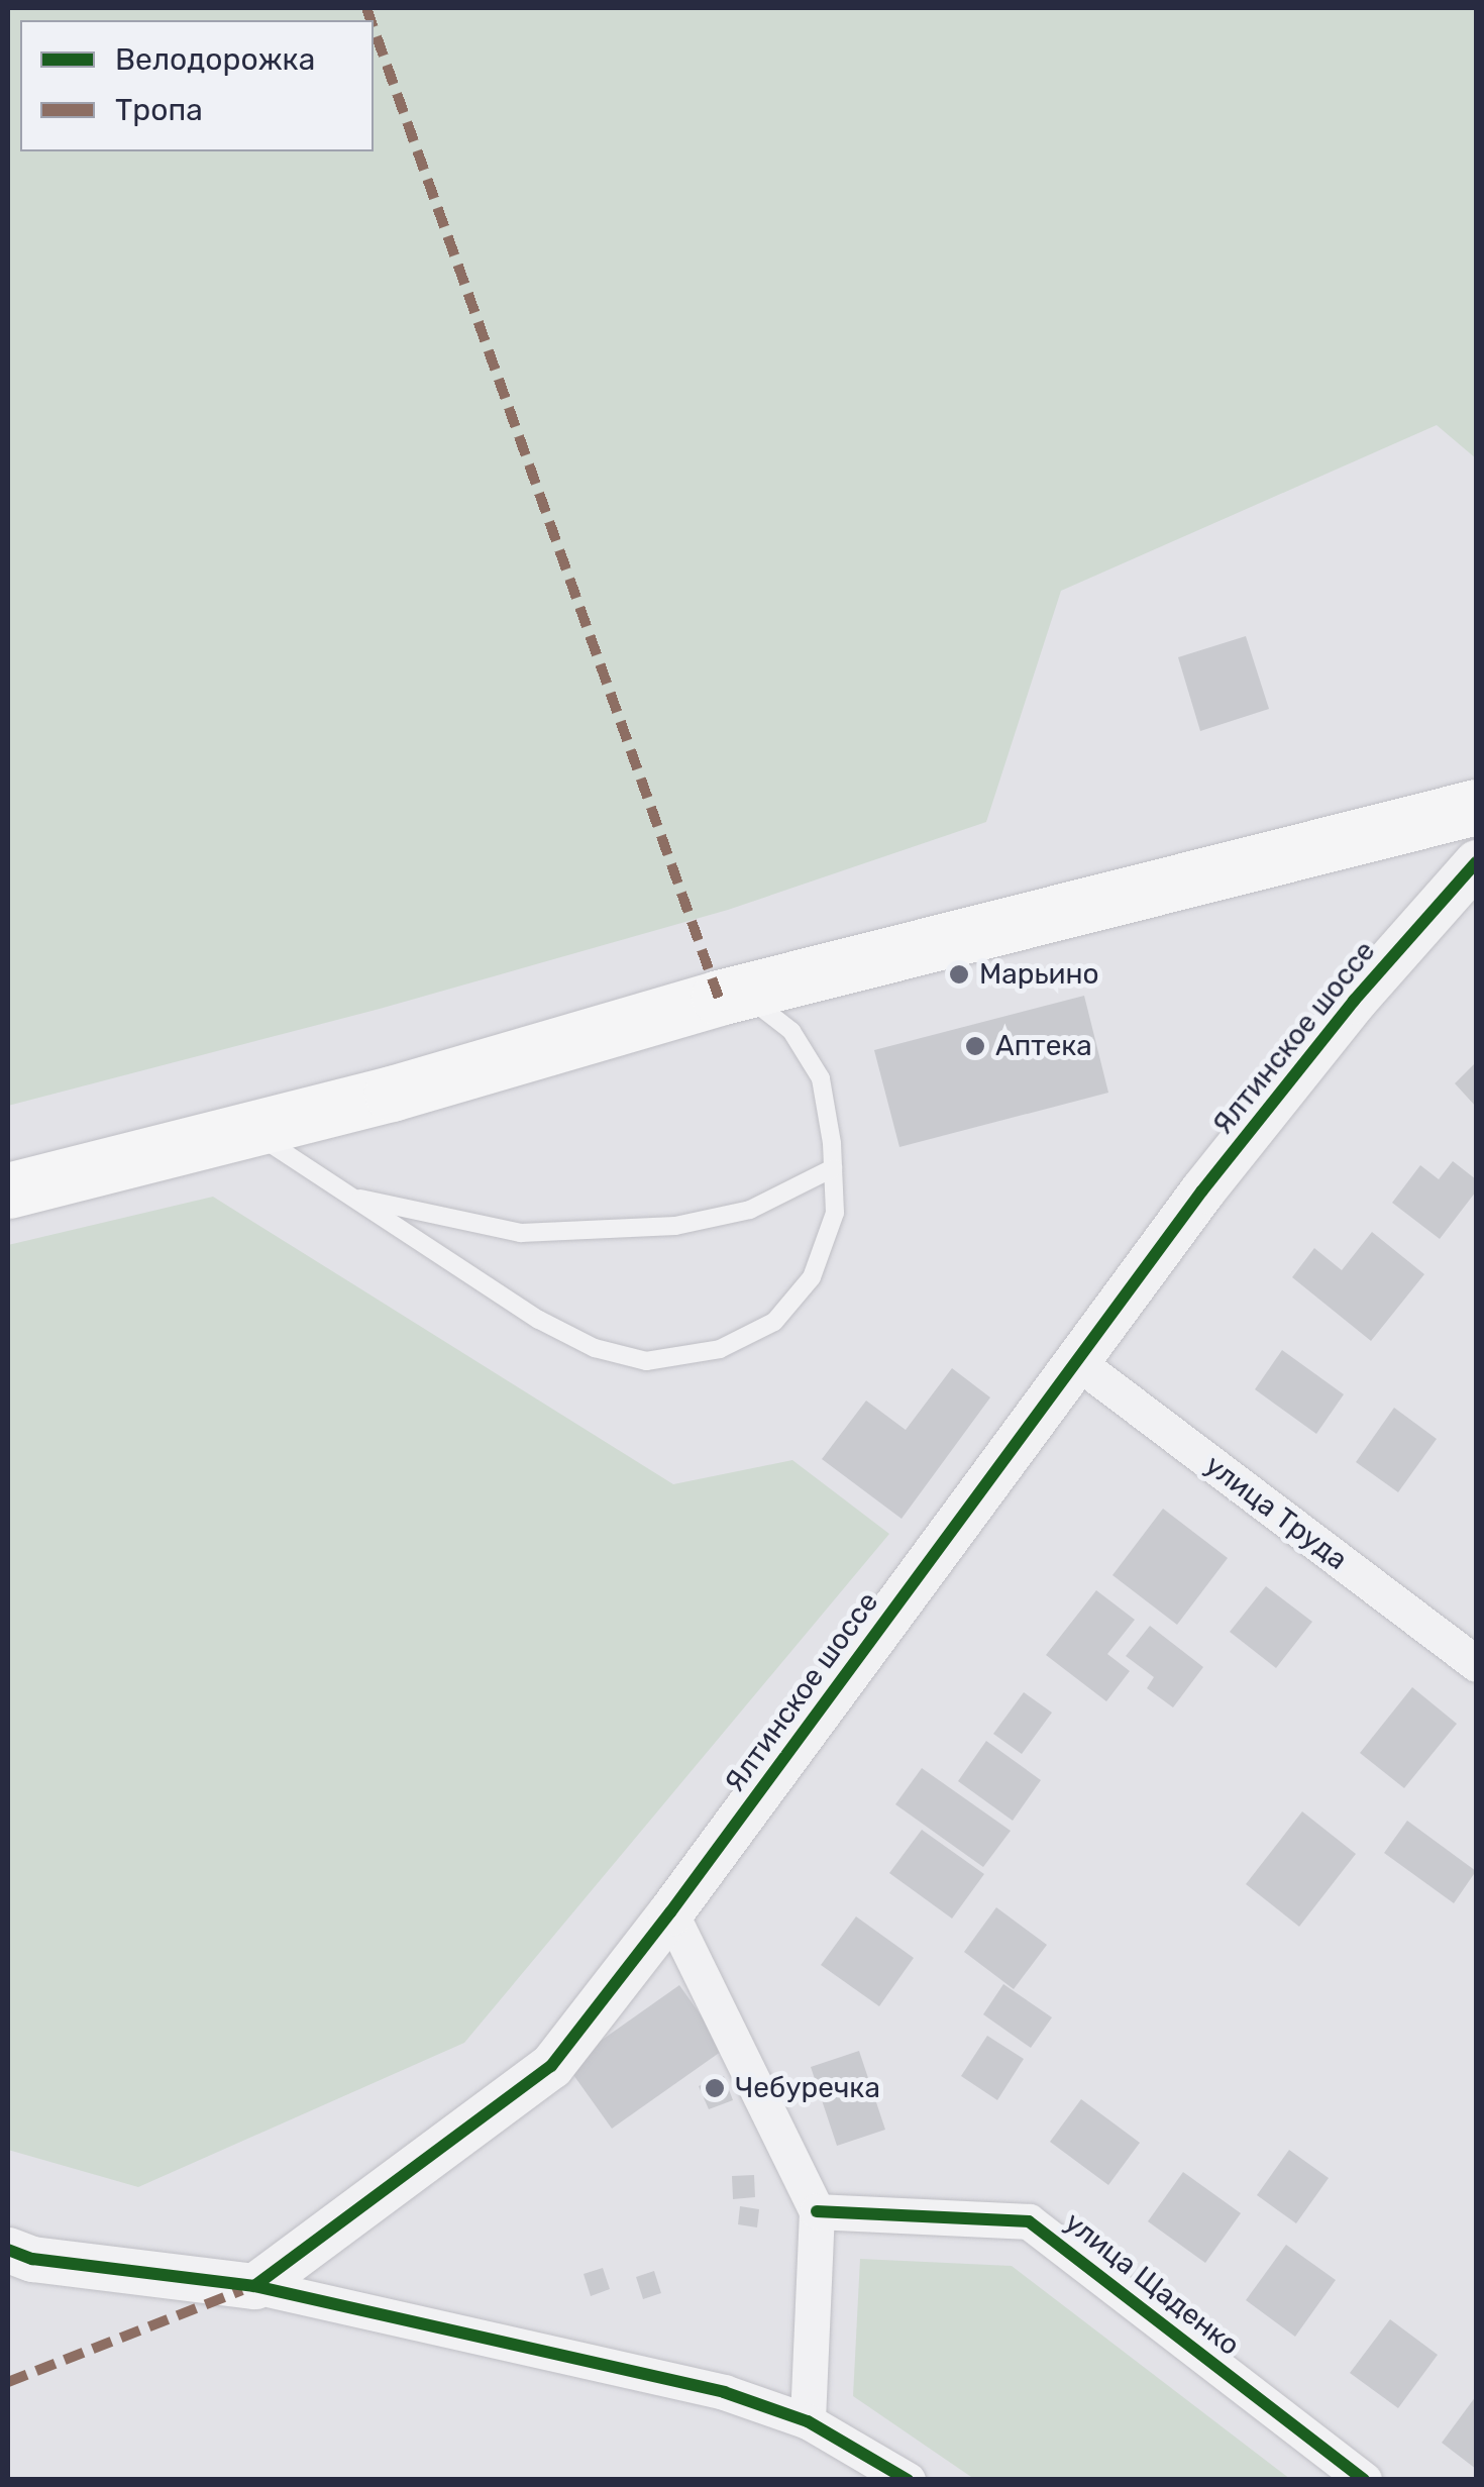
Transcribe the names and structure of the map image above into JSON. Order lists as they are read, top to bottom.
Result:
{
  "streets": {
    "street": ["Ялтинское шоссе", "улица Труда", "улица Щаденко"]
  },
  "crossings": [
    ["Ялтинское шоссе", "улица Труда"]
  ],
  "places": ["Марьино", "Аптека", "Чебуречка"],
  "legend": ["Велодорожка", "Тропа"]
}
